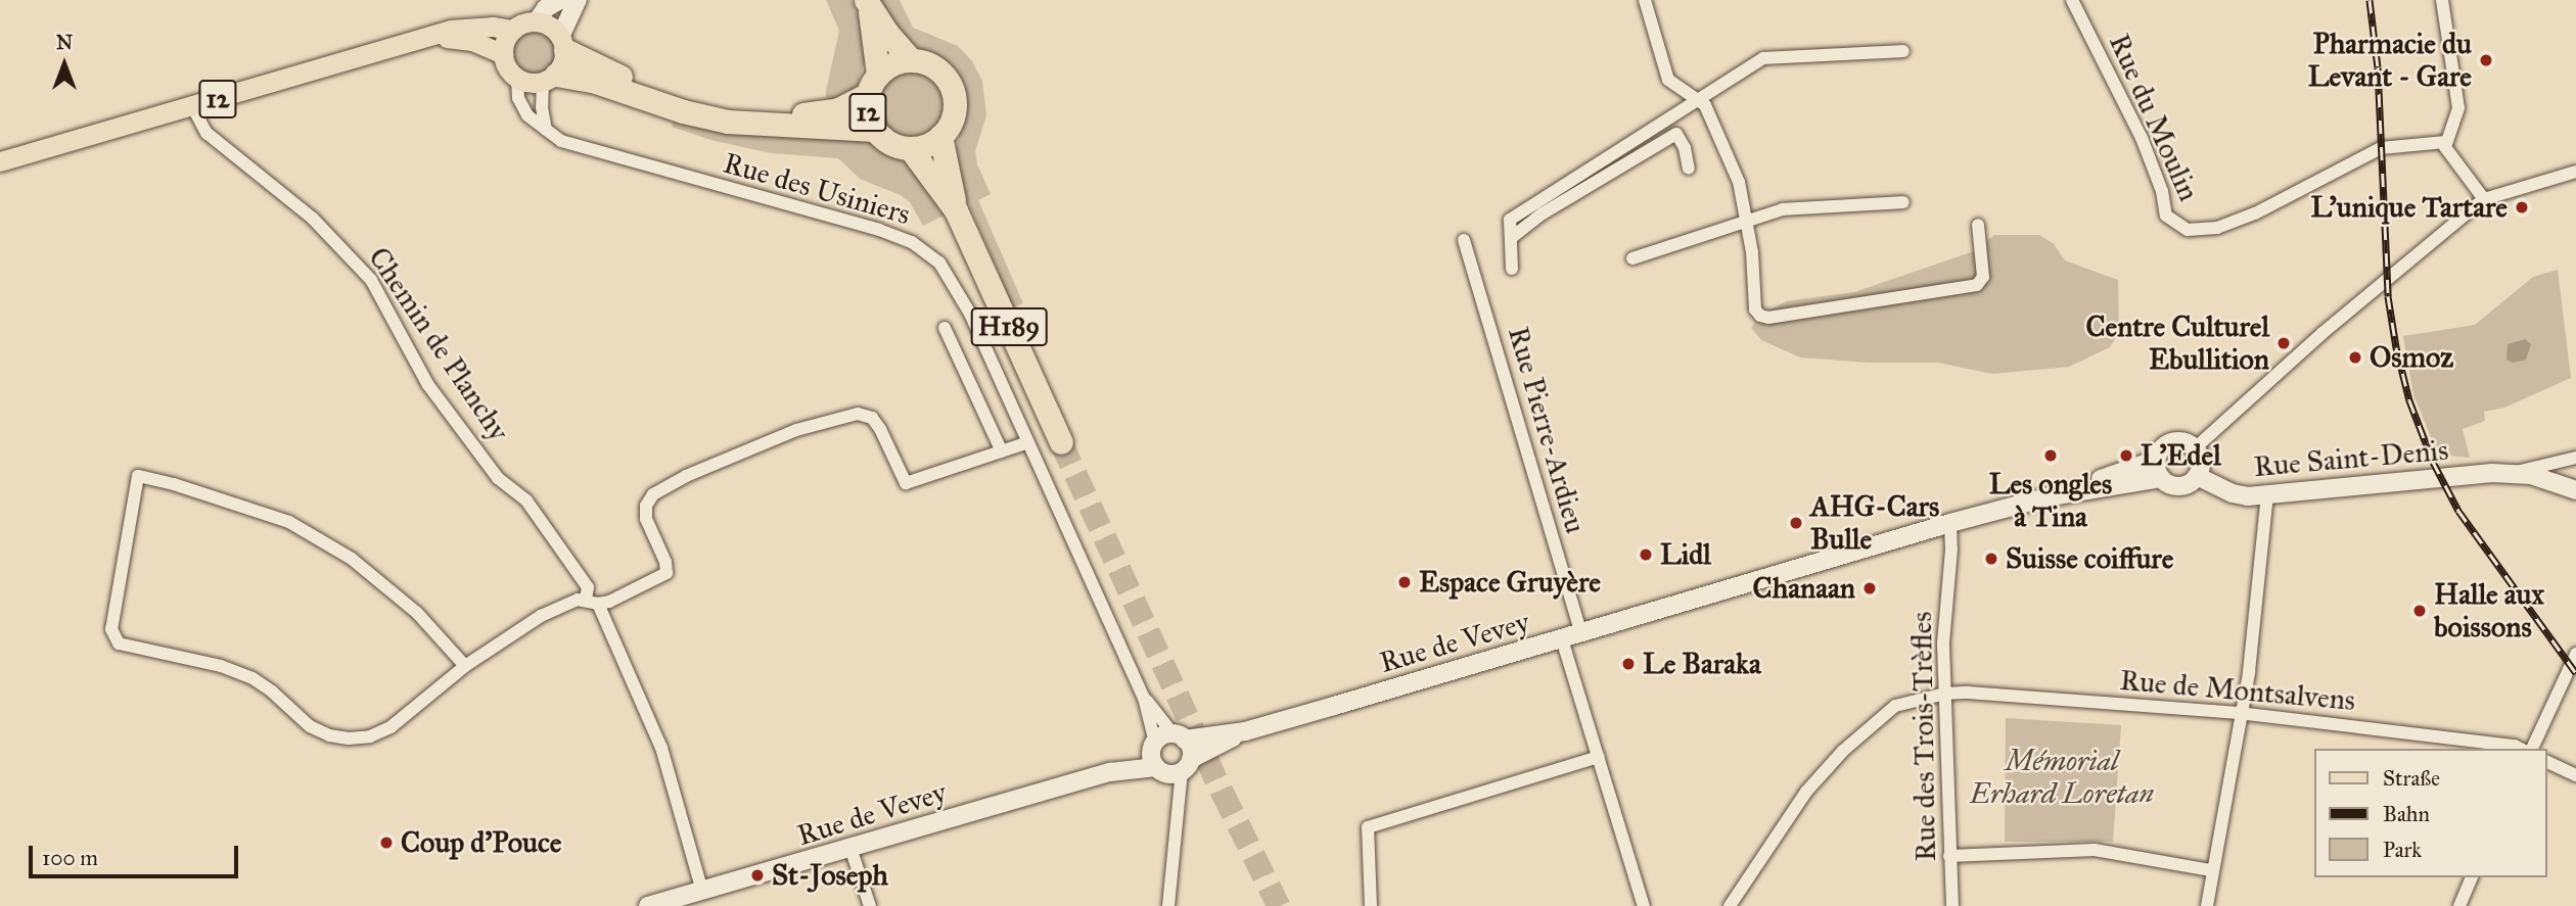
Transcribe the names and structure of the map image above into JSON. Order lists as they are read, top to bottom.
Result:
{
  "streets": {
    "highway": ["12", "H189"],
    "main road": ["Rue Saint-Denis", "Rue de Vevey"],
    "street": [
      "Rue du Moulin",
      "Rue des Usiniers",
      "Chemin de Planchy",
      "Rue Pierre-Ardieu",
      "Rue de Montsalvens",
      "Rue des Trois-Trèfles"
    ]
  },
  "crossings": [
    ["12", "Rue des Usiniers"],
    ["12", "Chemin de Planchy"],
    ["Rue des Usiniers", "Rue de Vevey"],
    ["Chemin de Planchy", "Rue de Vevey"],
    ["Rue Pierre-Ardieu", "Rue de Vevey"],
    ["Rue Saint-Denis", "Rue de Vevey"],
    ["Rue de Vevey", "Rue des Trois-Trèfles"],
    ["Rue de Montsalvens", "Rue des Trois-Trèfles"]
  ],
  "parks": ["Mémorial Erhard Loretan"],
  "places": [
    "Pharmacie du Levant - Gare",
    "L'unique Tartare",
    "Centre Culturel Ebullition",
    "Osmoz",
    "Les ongles à Tina",
    "L'Edel",
    "AHG-Cars Bulle",
    "Lidl",
    "Suisse coiffure",
    "Espace Gruyère",
    "Chanaan",
    "Halle aux boissons",
    "Le Baraka",
    "Coup d'Pouce",
    "St-Joseph"
  ],
  "legend": ["Straße", "Bahn", "Park"],
  "scale_bar": "100 m",
  "north": "top"
}
